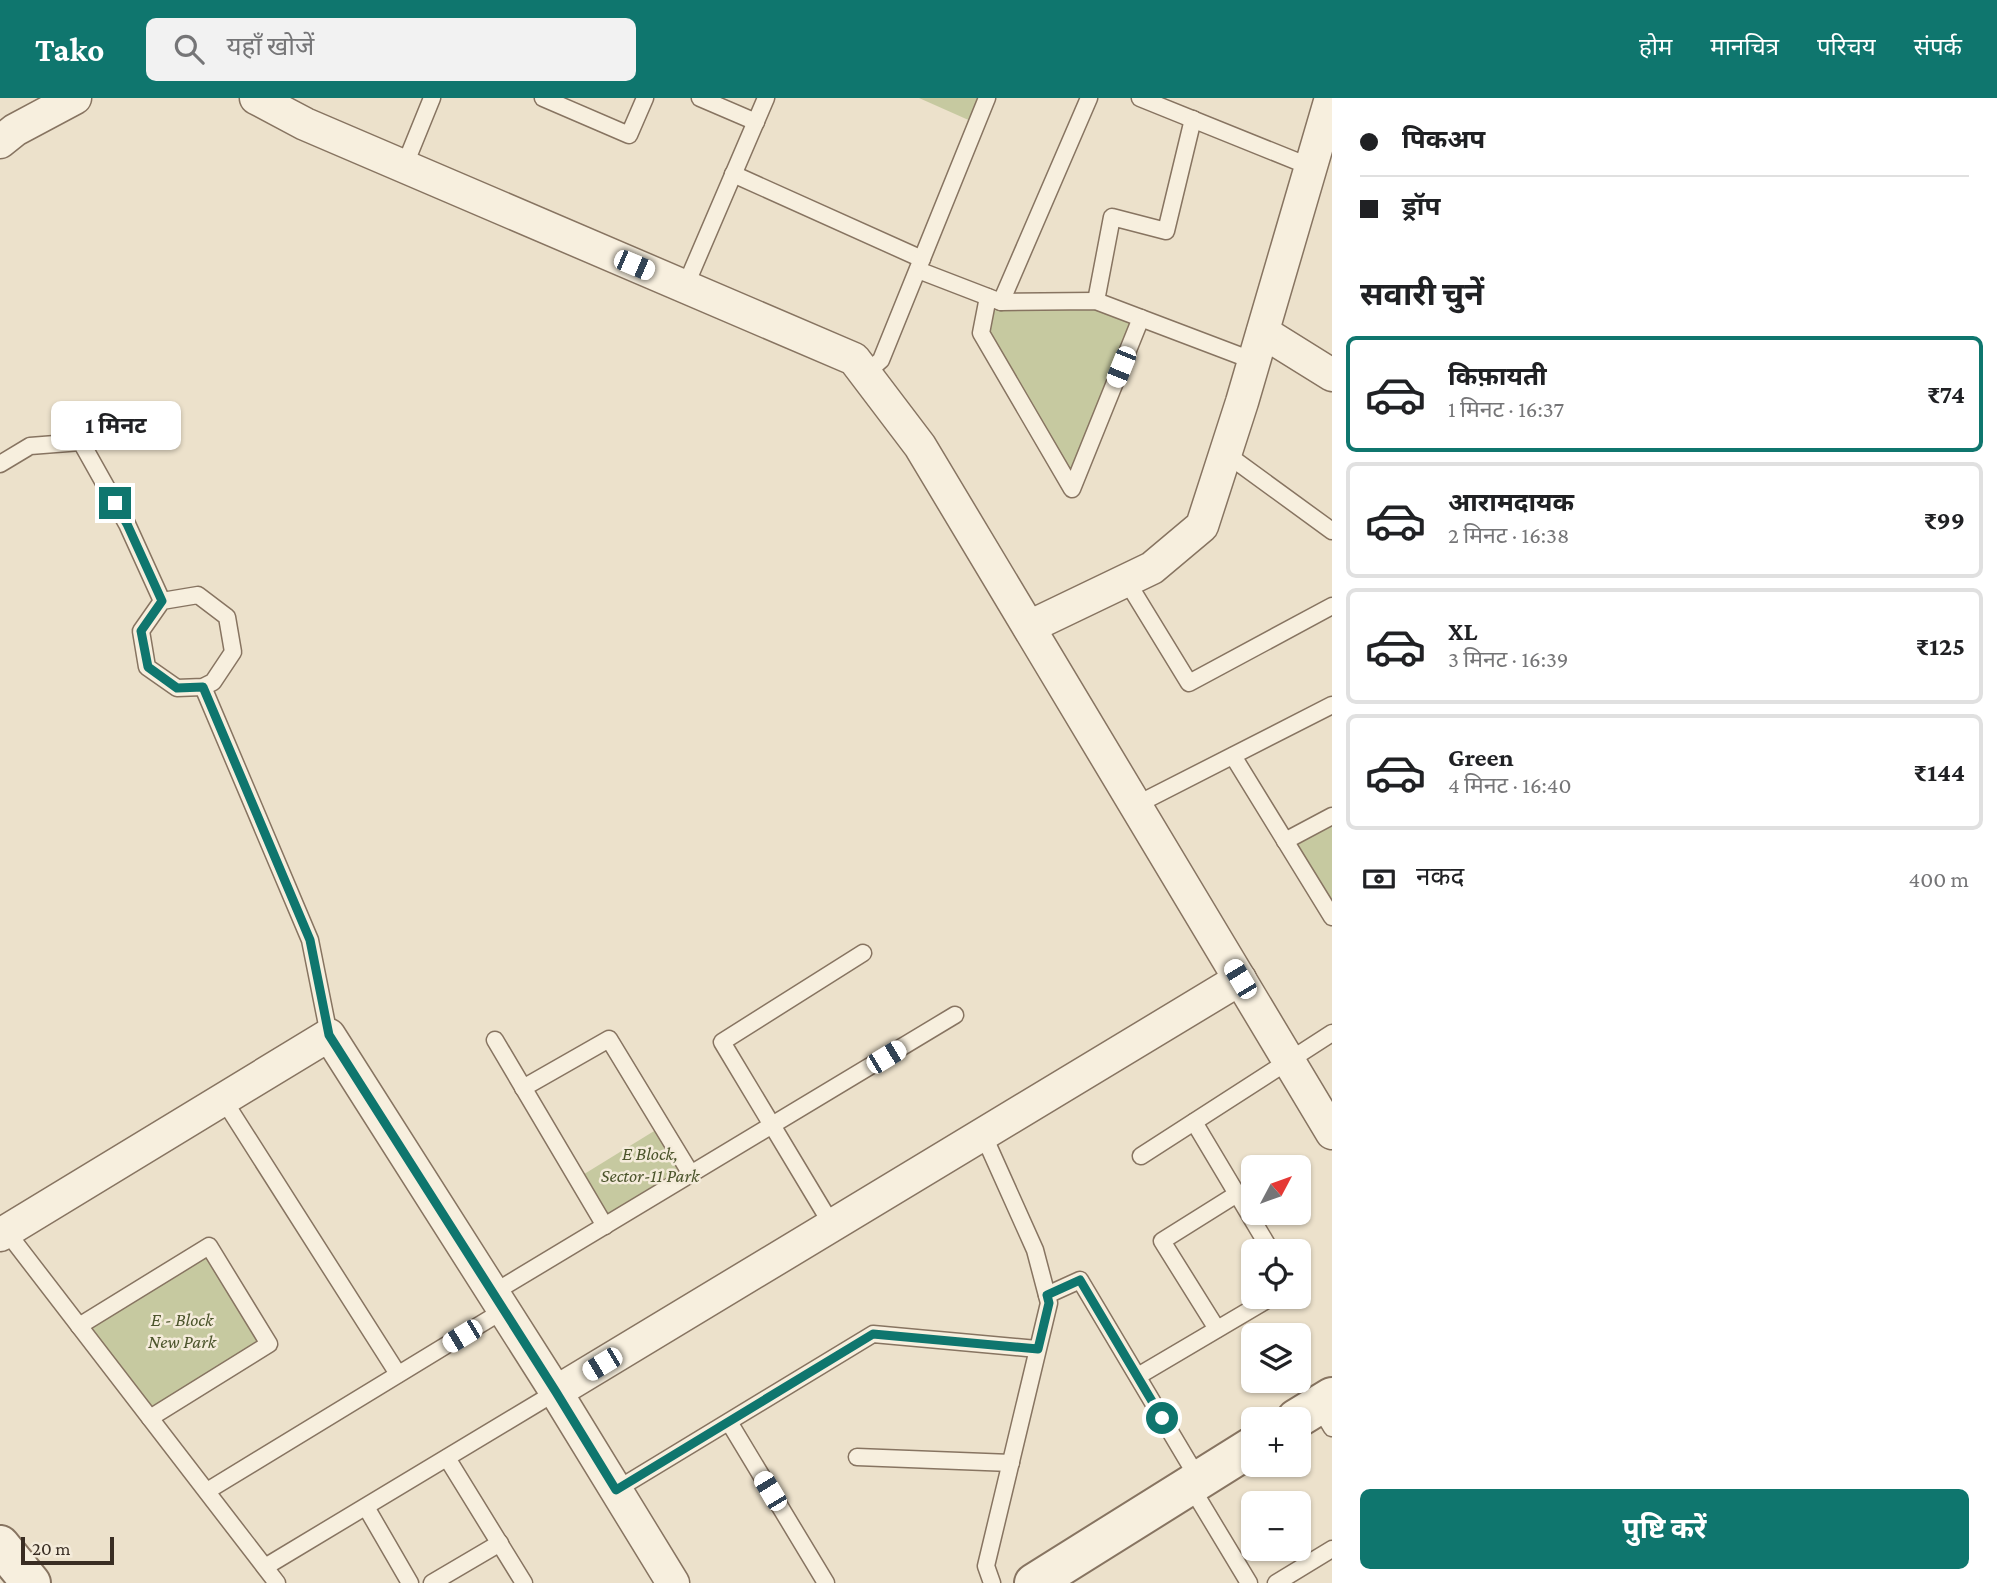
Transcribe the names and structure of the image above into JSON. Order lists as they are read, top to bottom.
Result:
{
  "parks": ["E Block, Sector-11 Park", "E - Block New Park"],
  "scale_bar": "20 m",
  "north": "top right",
  "page": {
    "header": "Tako",
    "search": "यहाँ खोजें",
    "nav": [
      "होम",
      "मानचित्र",
      "परिचय",
      "संपर्क"
    ],
    "banner": ["पिकअप", "ड्रॉप"],
    "heading": "सवारी चुनें",
    "list": [
      {
        "name": "किफ़ायती",
        "note": "1 मिनट · 16:37",
        "value": "₹74"
      },
      {
        "name": "आरामदायक",
        "note": "2 मिनट · 16:38",
        "value": "₹99"
      },
      {
        "name": "XL",
        "note": "3 मिनट · 16:39",
        "value": "₹125"
      },
      {
        "name": "Green",
        "note": "4 मिनट · 16:40",
        "value": "₹144"
      }
    ],
    "bubble": "1 मिनट",
    "pay": ["नकद", "400 m"],
    "map_buttons": ["+", "−"],
    "buttons": "पुष्टि करें",
    "scale": "20 m"
  }
}
